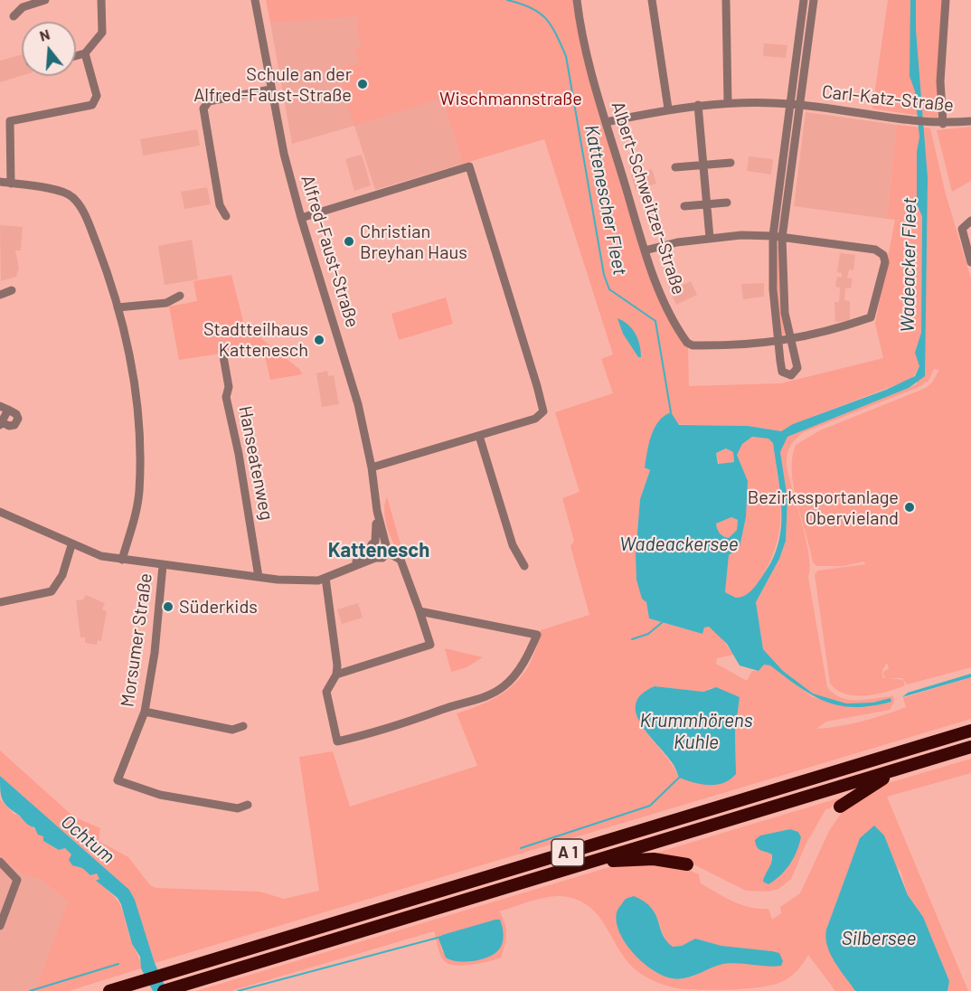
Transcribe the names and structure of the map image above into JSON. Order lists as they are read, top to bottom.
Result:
{
  "streets": {
    "highway": ["A 1"],
    "street": [
      "Carl-Katz-Straße",
      "Albert-Schweitzer-Straße",
      "Alfred-Faust-Straße",
      "Hanseatenweg",
      "Morsumer Straße"
    ]
  },
  "crossings": [
    ["Carl-Katz-Straße", "Albert-Schweitzer-Straße"],
    ["Alfred-Faust-Straße", "Hanseatenweg"],
    ["Alfred-Faust-Straße", "Morsumer Straße"]
  ],
  "districts": ["Kattenesch"],
  "water": [
    "Kattenescher Fleet",
    "Wadeacker Fleet",
    "Wadeackersee",
    "Krummhörens Kuhle",
    "Ochtum",
    "Silbersee"
  ],
  "parks": ["Wischmannstraße"],
  "places": [
    "Schule an der Alfred-Faust-Straße",
    "Christian Breyhan Haus",
    "Stadtteilhaus Kattenesch",
    "Bezirkssportanlage Obervieland",
    "Süderkids"
  ],
  "north": "top"
}
